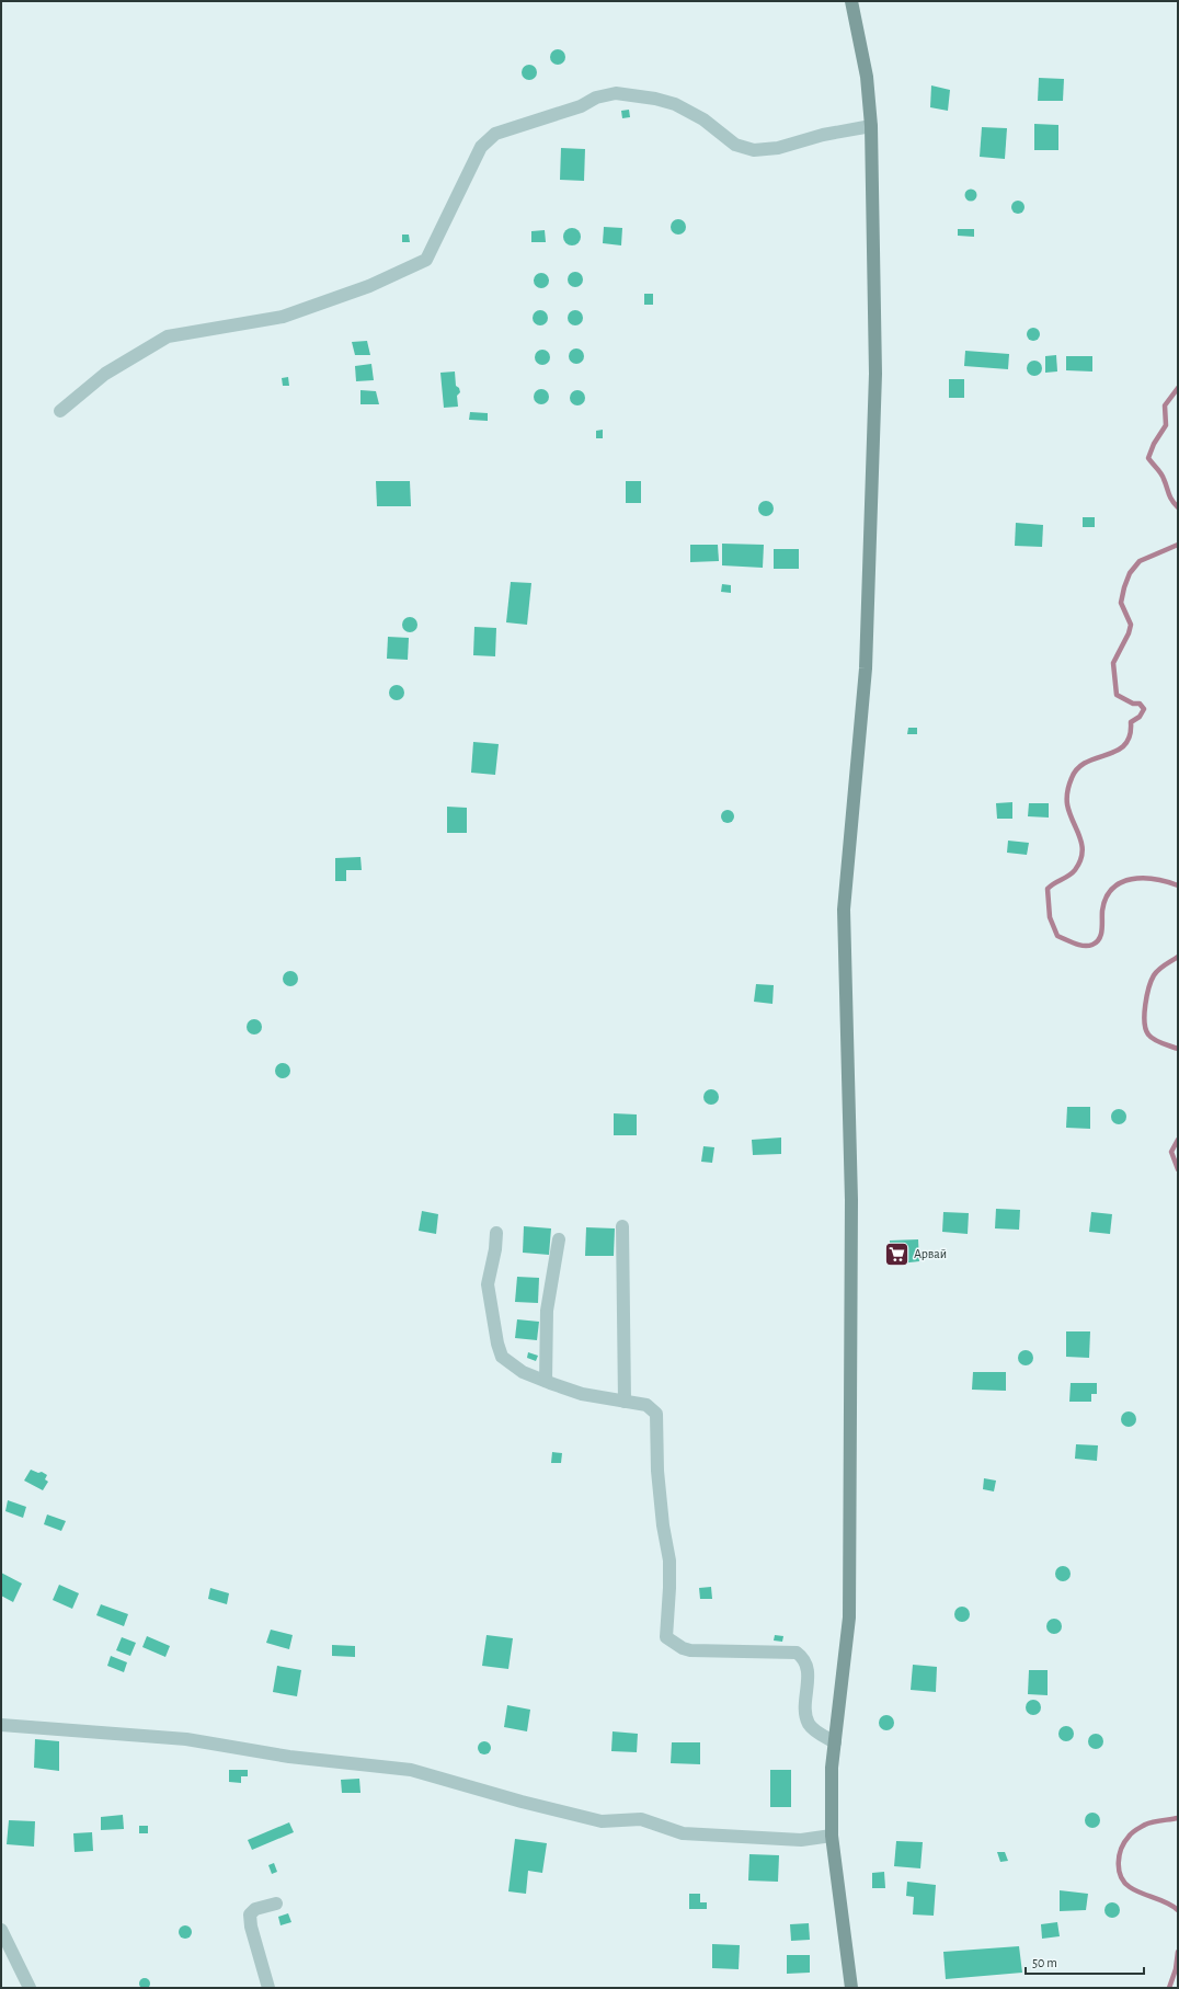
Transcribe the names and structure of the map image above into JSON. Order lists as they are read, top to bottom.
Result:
{
  "places": {
    "supermarket": ["Арвай"]
  },
  "scale_bar": "50 m"
}
